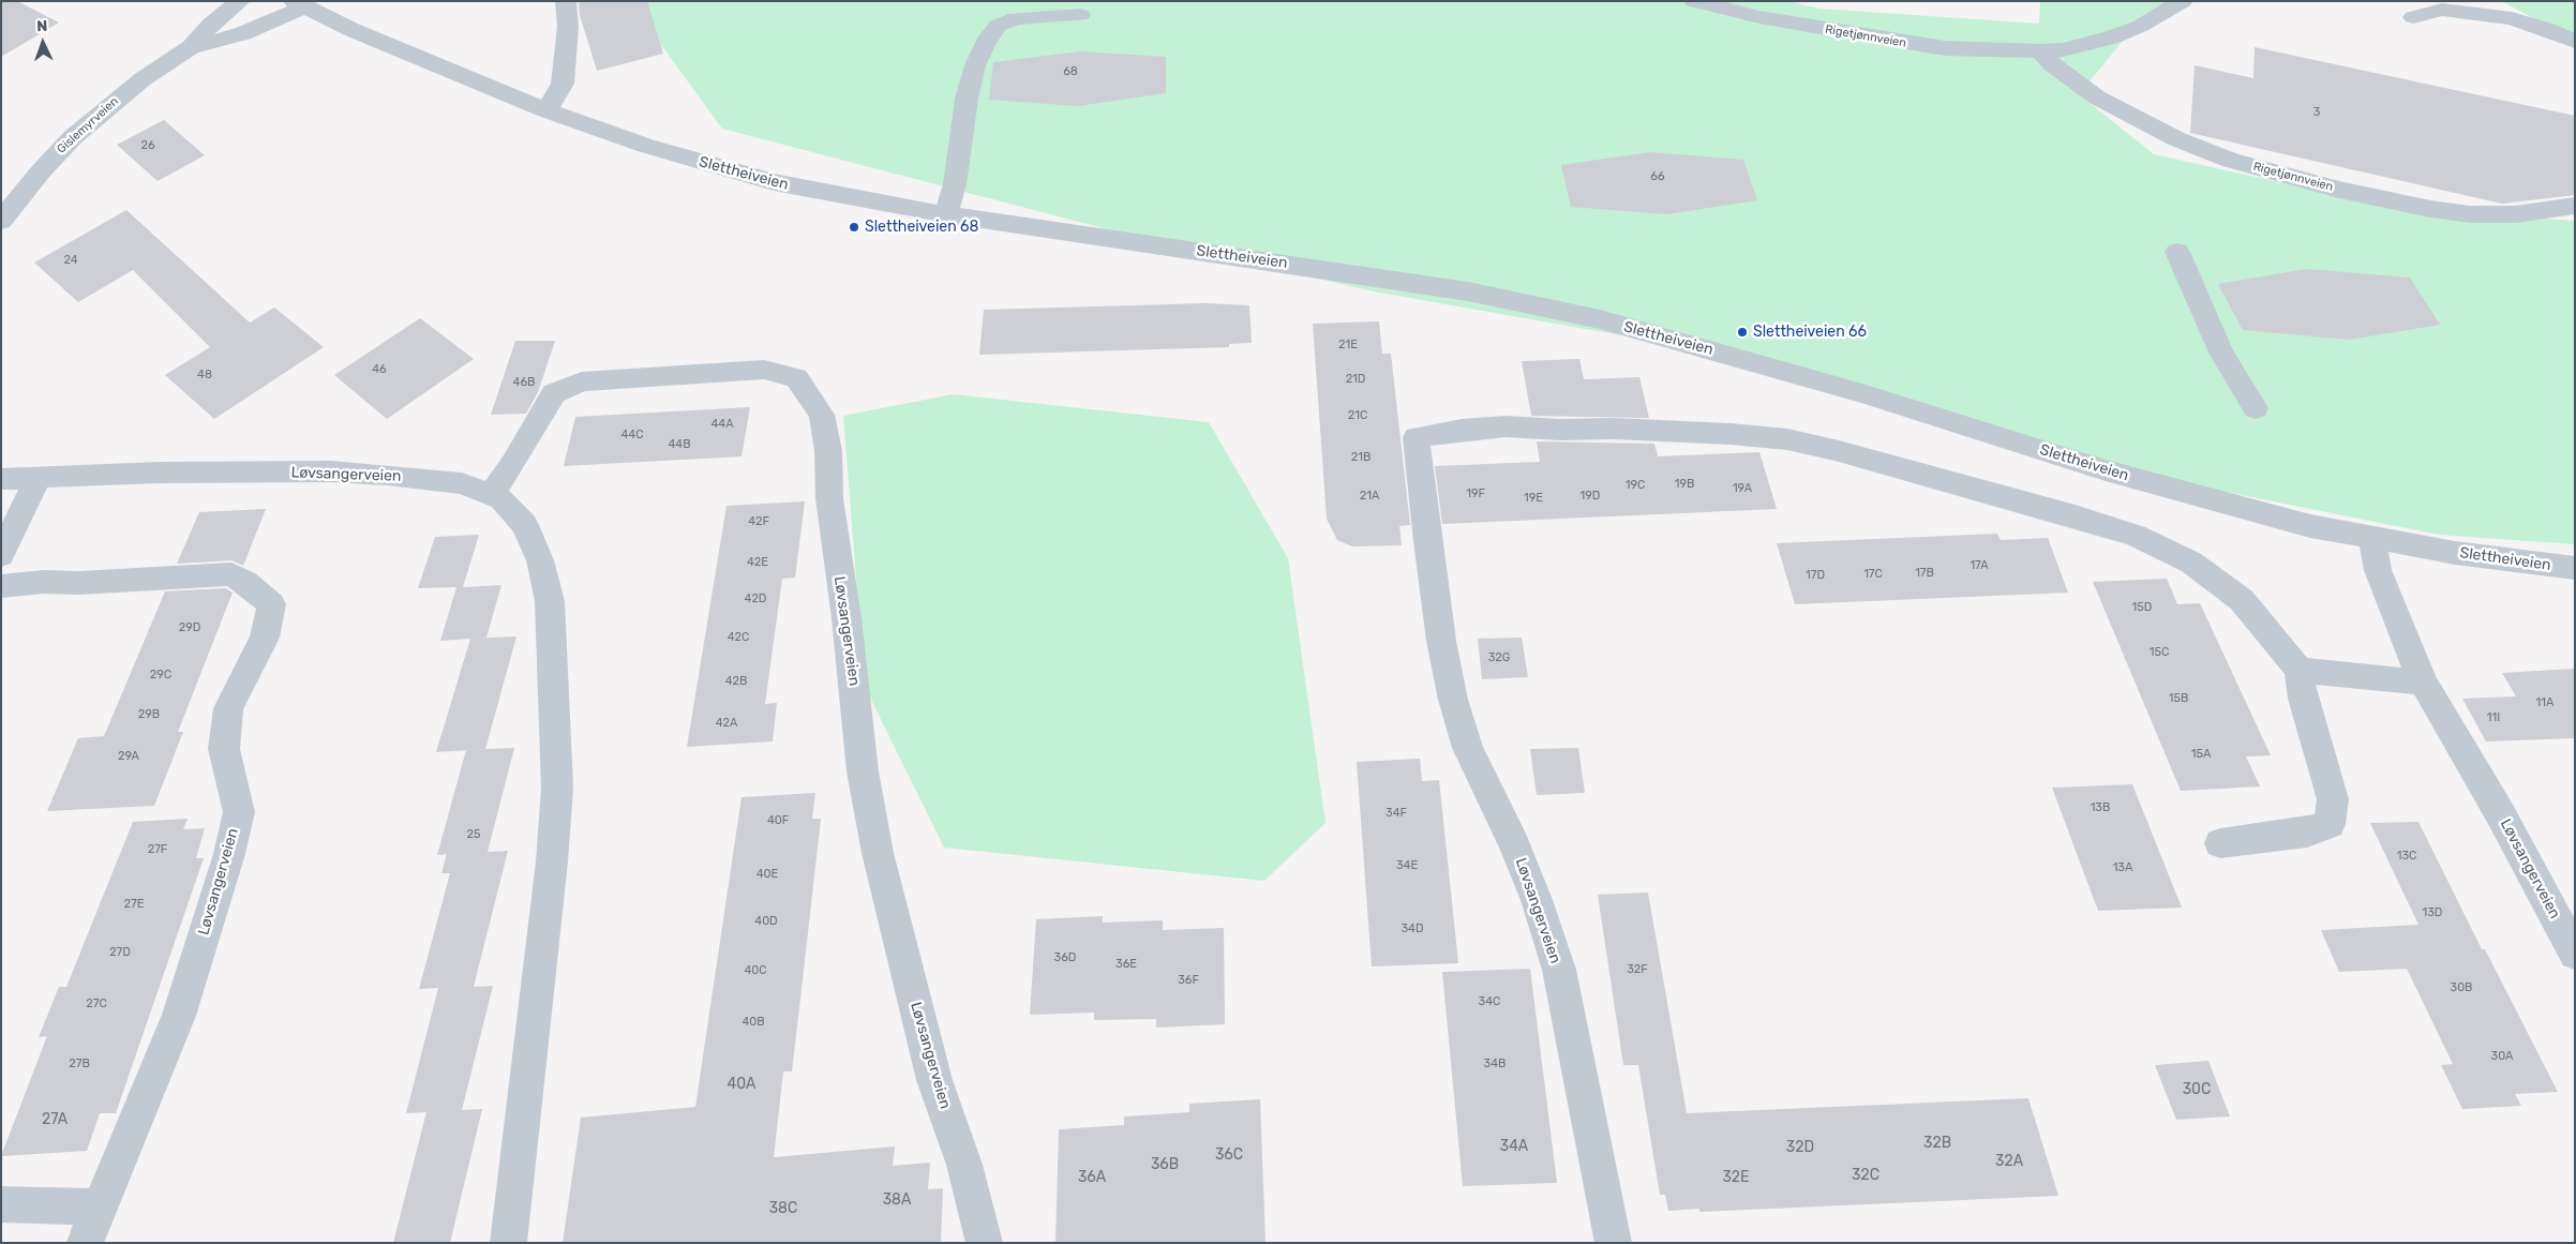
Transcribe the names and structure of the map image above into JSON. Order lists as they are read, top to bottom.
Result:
{
  "streets": {
    "street": [
      "Rigetjønnveien",
      "Gislemyrveien",
      "Slettheiveien",
      "Løvsangerveien"
    ]
  },
  "crossings": [
    ["Gislemyrveien", "Slettheiveien"]
  ],
  "places": ["Slettheiveien 68", "Slettheiveien 66"],
  "house_numbers": [
    "68",
    "3",
    "26",
    "66",
    "24",
    "21E",
    "46",
    "48",
    "21D",
    "46B",
    "21C",
    "44A",
    "44C",
    "44B",
    "21B",
    "19B",
    "19C",
    "19A",
    "19F",
    "21A",
    "19D",
    "19E",
    "42F",
    "42E",
    "17A",
    "17B",
    "17C",
    "17D",
    "42D",
    "15D",
    "29D",
    "42C",
    "15C",
    "32G",
    "29C",
    "42B",
    "15B",
    "11A",
    "29B",
    "11I",
    "42A",
    "15A",
    "29A",
    "13B",
    "34F",
    "40F",
    "25",
    "27F",
    "13C",
    "34E",
    "13A",
    "40E",
    "27E",
    "13D",
    "40D",
    "34D",
    "27D",
    "36D",
    "36E",
    "32F",
    "40C",
    "36F",
    "30B",
    "34C",
    "27C",
    "40B",
    "30A",
    "27B",
    "34B",
    "40A",
    "30C",
    "27A",
    "32B",
    "34A",
    "32D",
    "36C",
    "32A",
    "36B",
    "32C",
    "36A",
    "32E",
    "38A",
    "38C"
  ],
  "north": "top"
}
